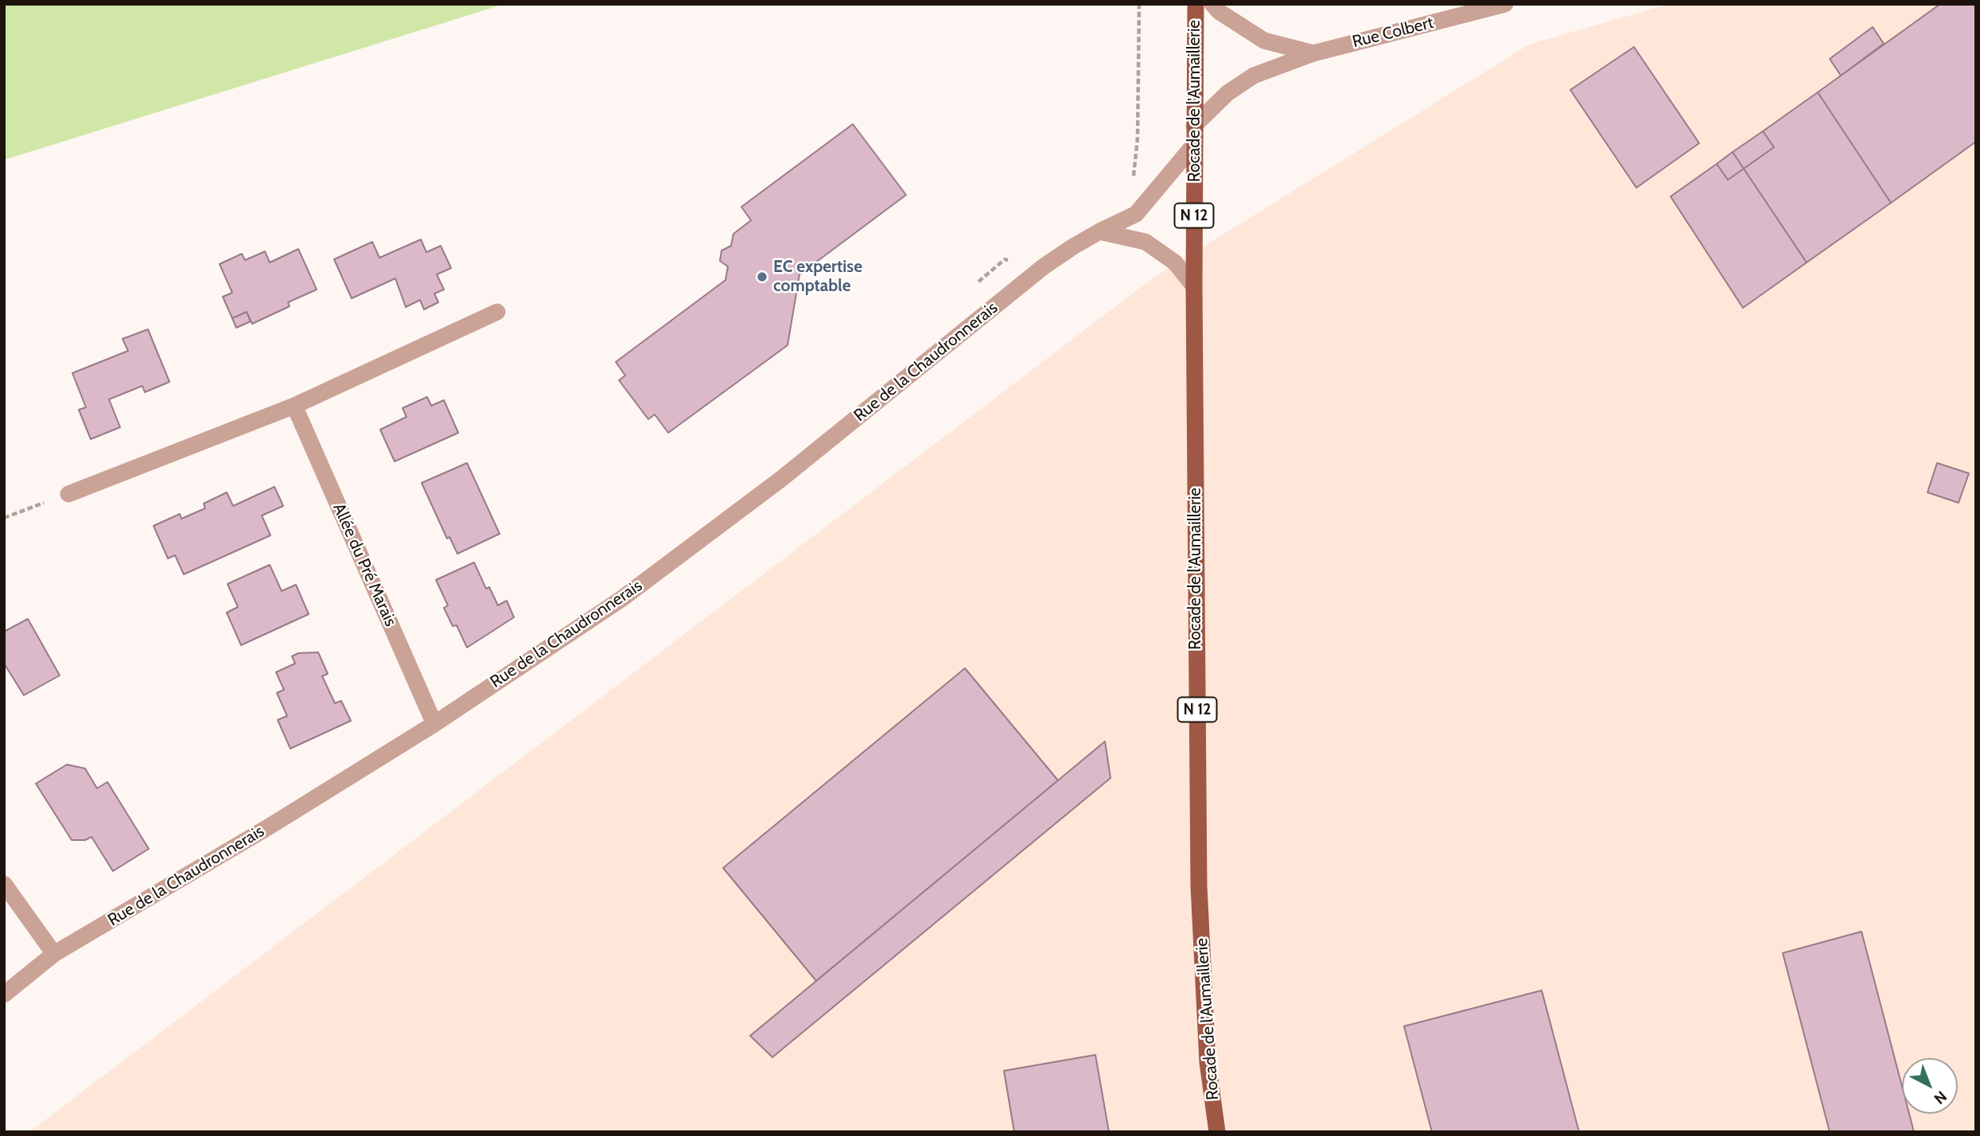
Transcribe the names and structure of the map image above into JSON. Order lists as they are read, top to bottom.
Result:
{
  "streets": {
    "main road": ["Rocade de l'Aumaillerie", "N 12"],
    "street": ["Rue Colbert", "Rue de la Chaudronnerais", "Allée du Pré Marais"]
  },
  "crossings": [
    ["Rue Colbert", "Rocade de l'Aumaillerie"],
    ["Rocade de l'Aumaillerie", "Rue de la Chaudronnerais"],
    ["Rue de la Chaudronnerais", "Allée du Pré Marais"]
  ],
  "places": ["EC expertise comptable"],
  "north": "bottom right"
}
